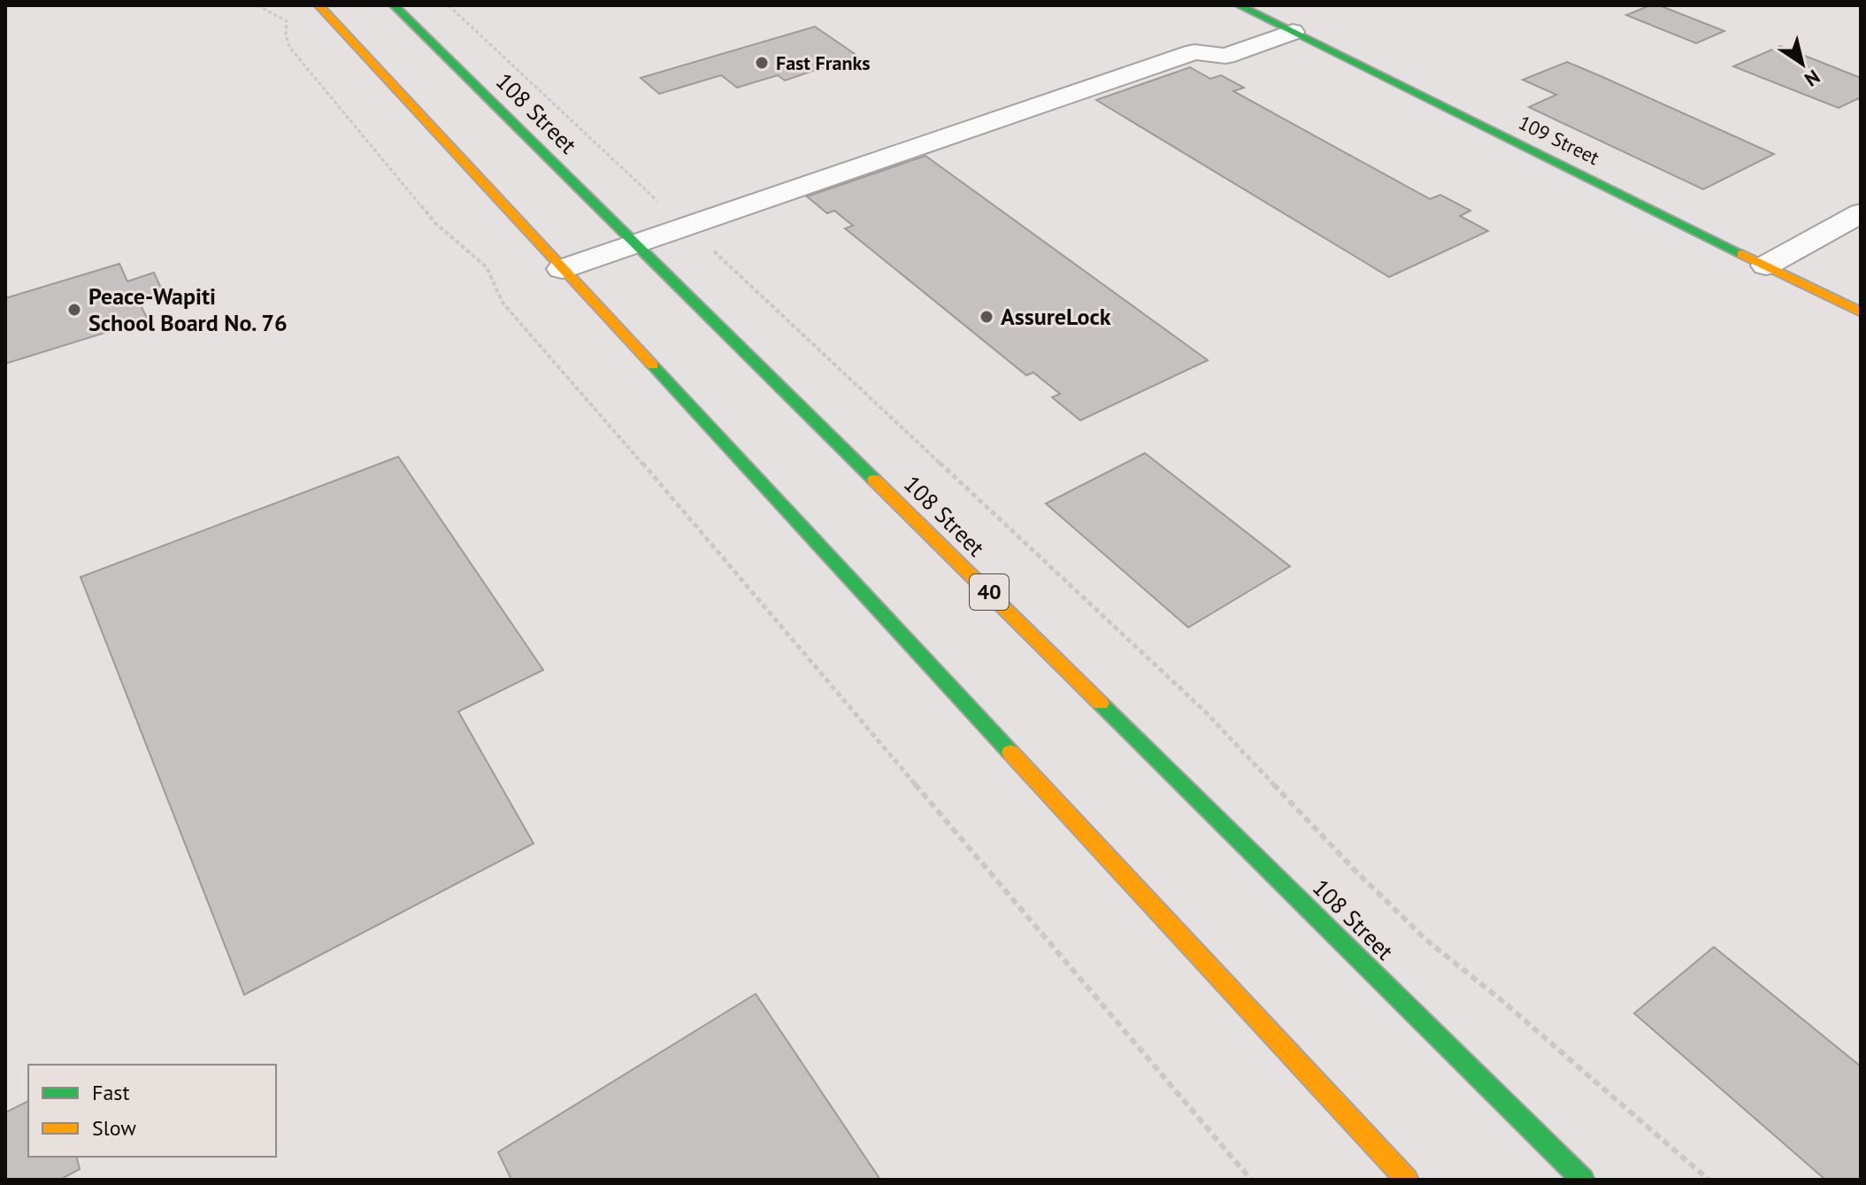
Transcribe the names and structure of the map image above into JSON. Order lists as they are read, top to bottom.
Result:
{
  "streets": {
    "main road": ["108 Street", "109 Street", "40"]
  },
  "places": ["Fast Franks", "Peace-Wapiti School Board No. 76", "AssureLock"],
  "legend": ["Fast", "Slow"],
  "north": "bottom right"
}
